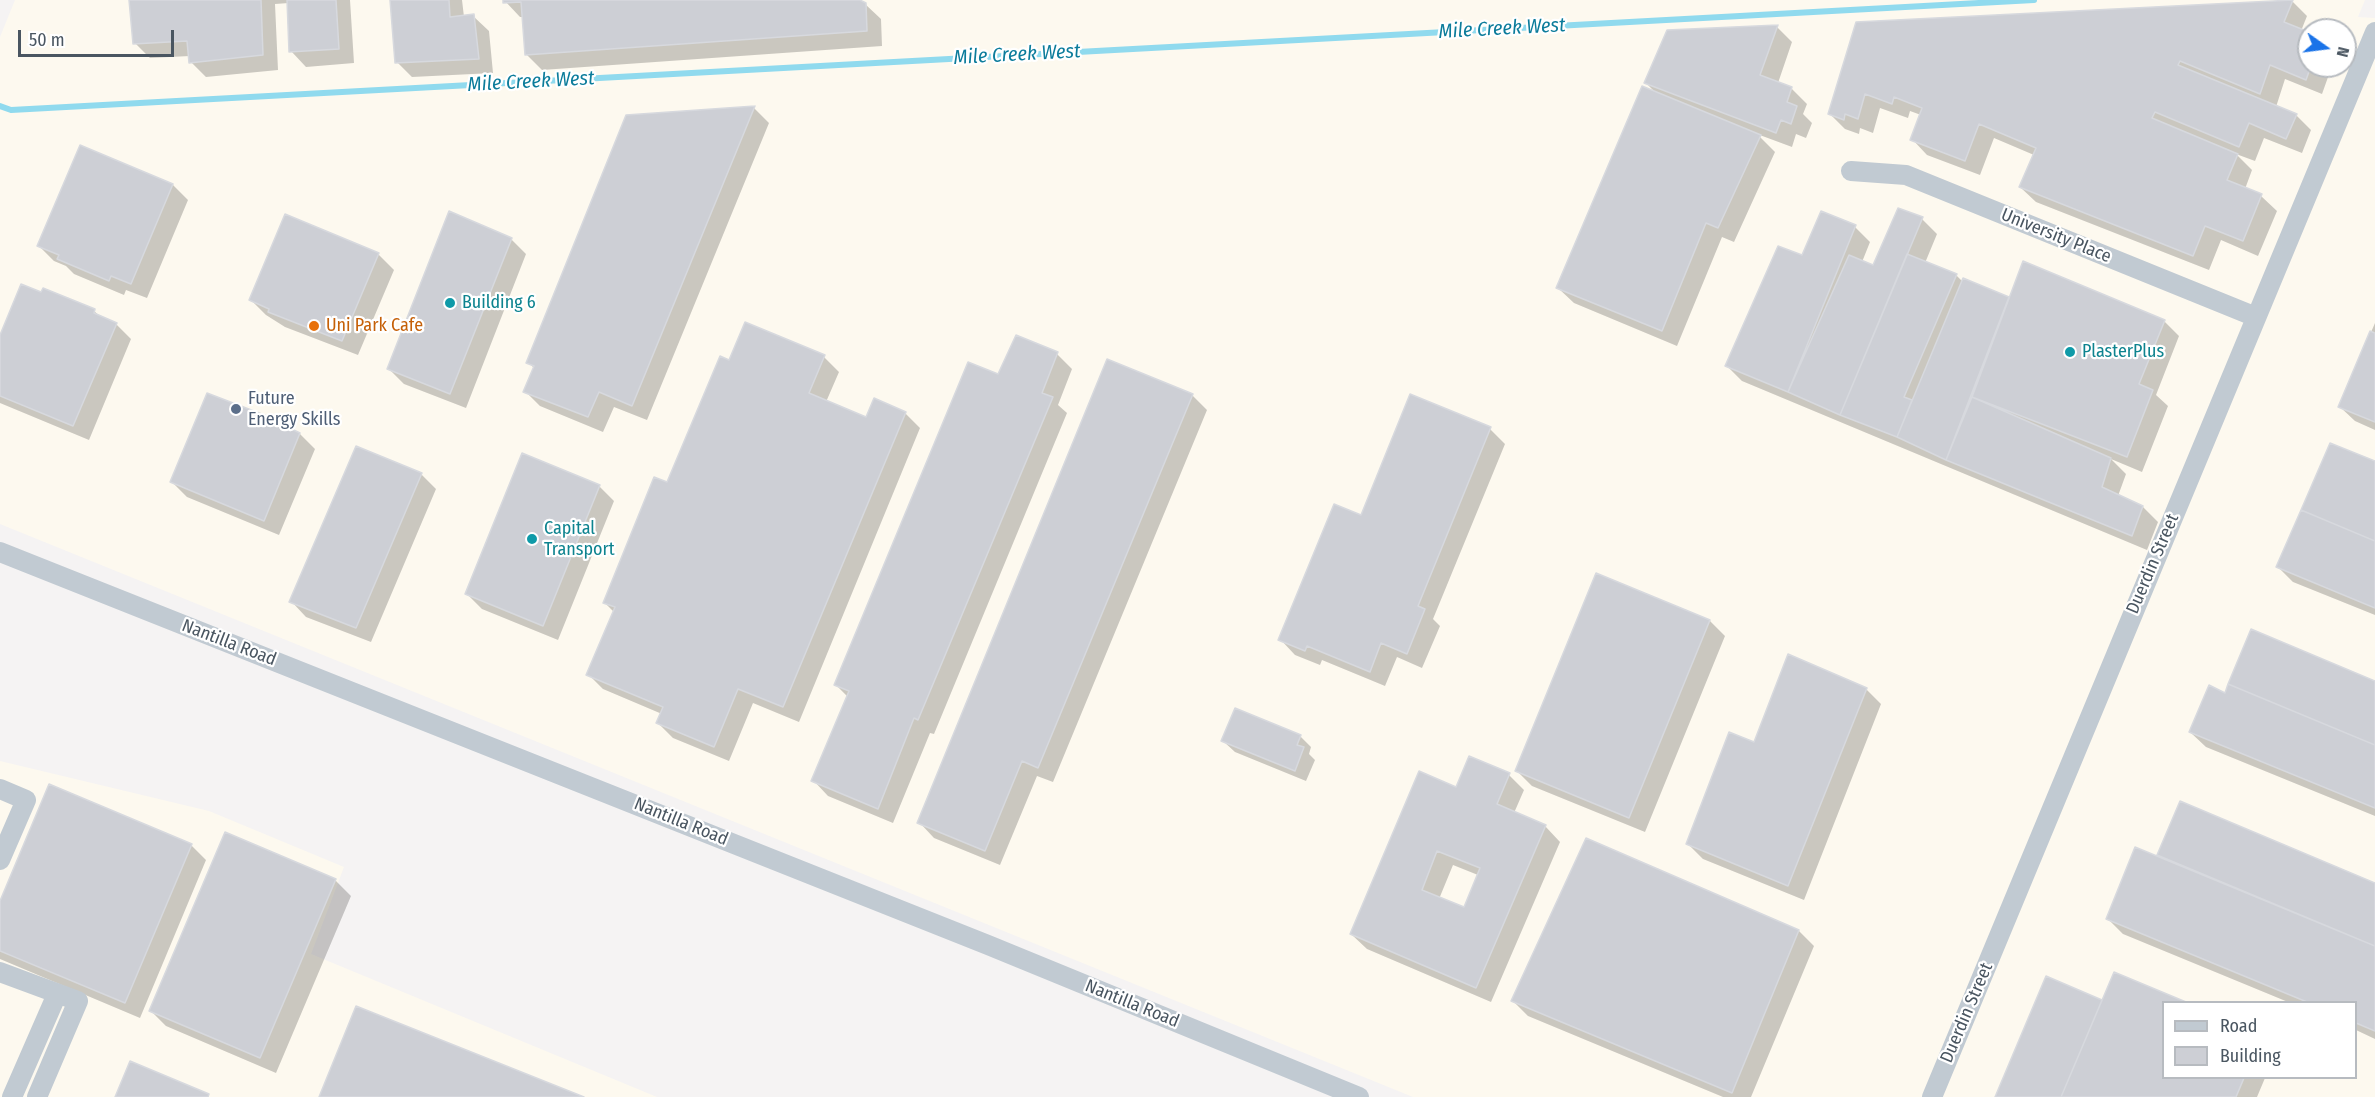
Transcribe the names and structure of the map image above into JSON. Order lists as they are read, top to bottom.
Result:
{
  "streets": {
    "street": ["University Place", "Duerdin Street", "Nantilla Road"]
  },
  "crossings": [
    ["University Place", "Duerdin Street"]
  ],
  "water": ["Mile Creek West"],
  "places": [
    "Building 6",
    "Uni Park Cafe",
    "PlasterPlus",
    "Future Energy Skills",
    "Capital Transport"
  ],
  "legend": ["Road", "Building"],
  "scale_bar": "50 m",
  "north": "right"
}
